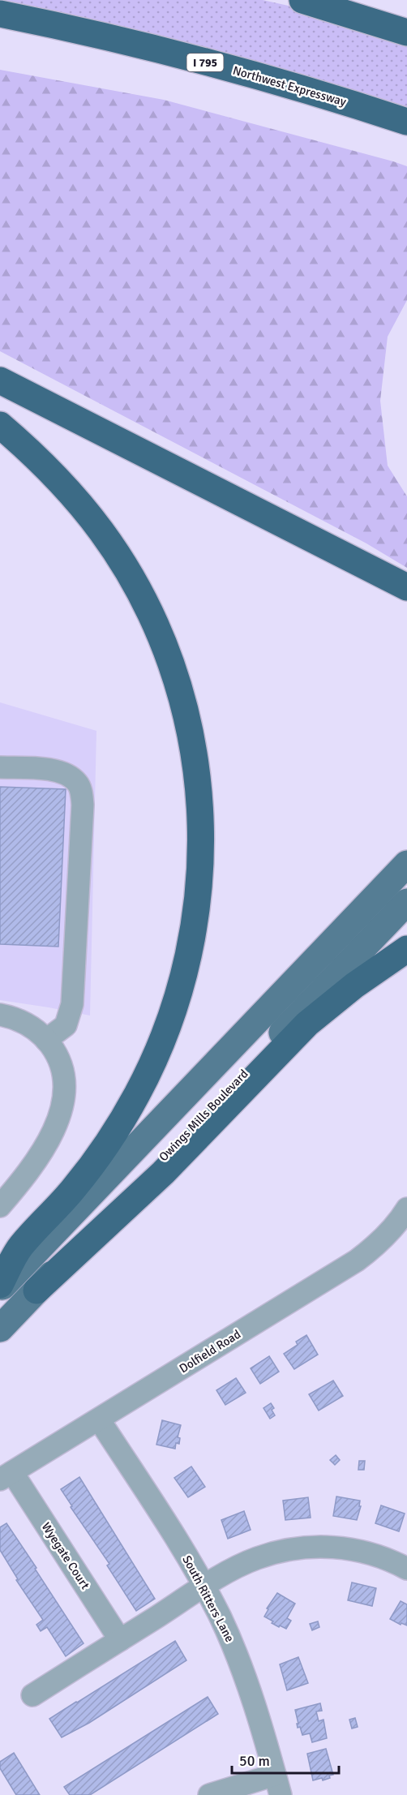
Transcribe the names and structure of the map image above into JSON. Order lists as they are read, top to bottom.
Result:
{
  "streets": {
    "highway": ["I 795", "Northwest Expressway"],
    "main road": ["Owings Mills Boulevard"],
    "street": ["Dolfield Road", "Wyegate Court", "South Ritters Lane"]
  },
  "crossings": [
    ["Dolfield Road", "Wyegate Court"],
    ["Dolfield Road", "South Ritters Lane"]
  ],
  "scale_bar": "50 m"
}
